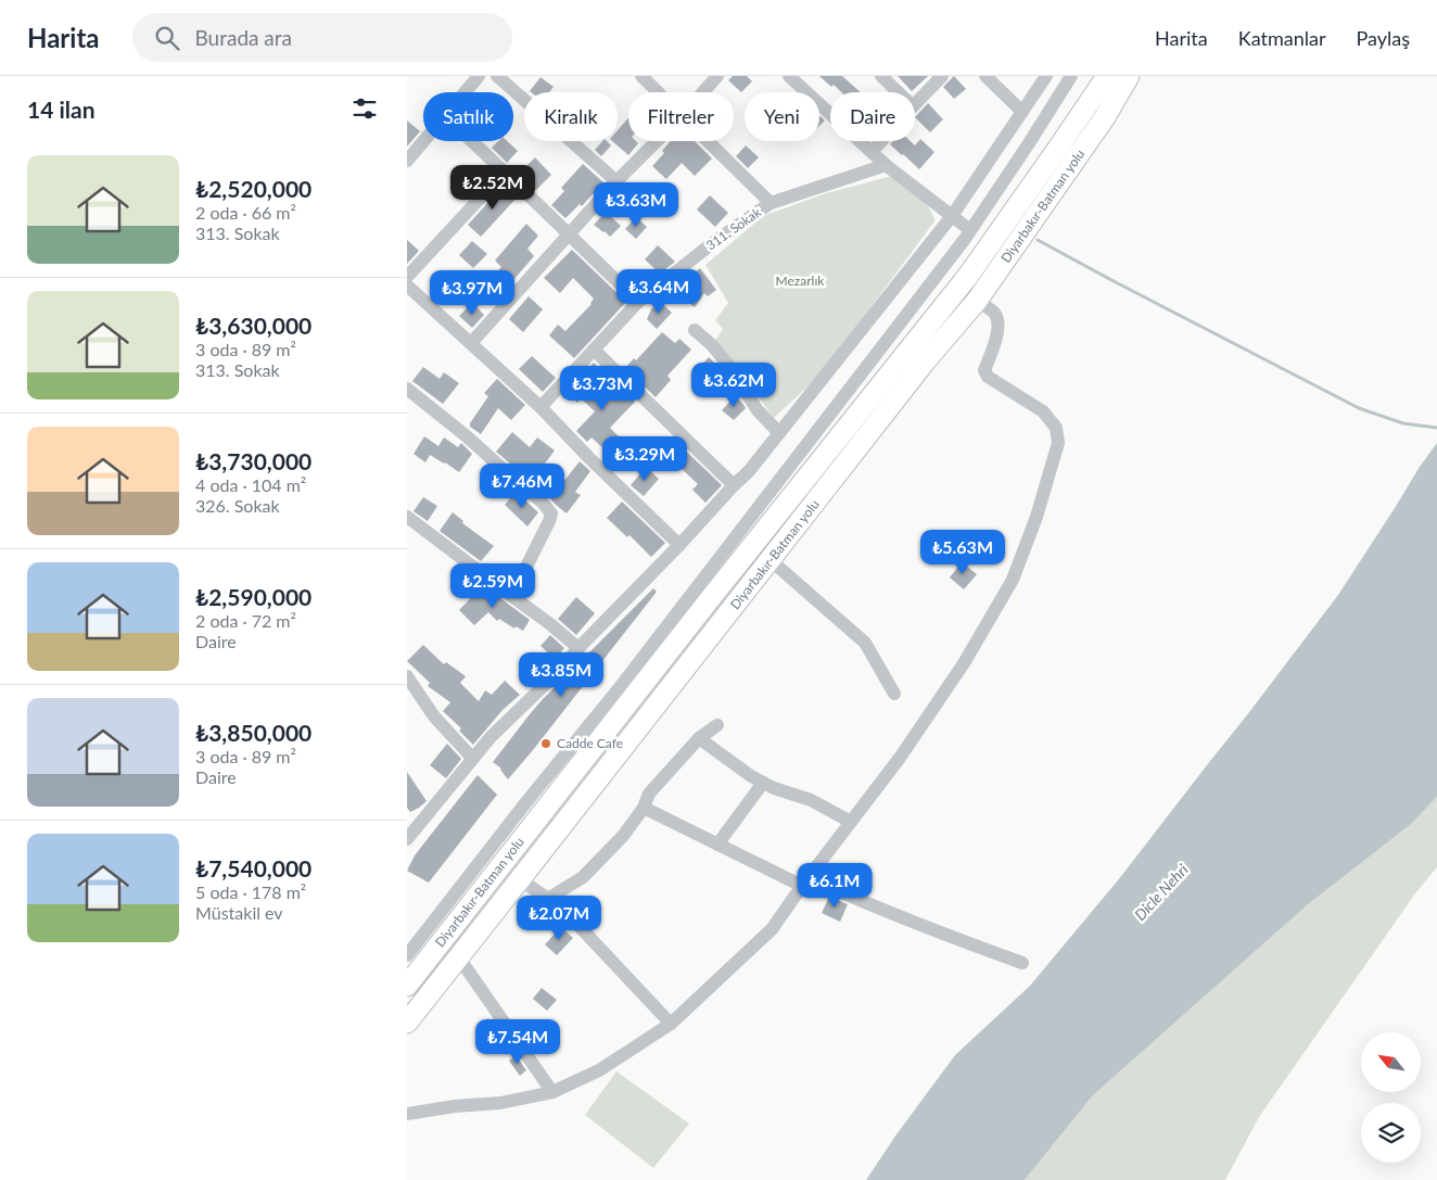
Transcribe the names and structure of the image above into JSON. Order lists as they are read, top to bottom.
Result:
{
  "streets": {
    "highway": ["Diyarbakır-Batman yolu"],
    "street": ["311. Sokak"]
  },
  "water": ["Dicle Nehri"],
  "parks": ["Mezarlık"],
  "places": ["Cadde Cafe"],
  "north": "top left",
  "page": {
    "header": "Harita",
    "search": "Burada ara",
    "nav": ["Harita", "Katmanlar", "Paylaş"],
    "heading": "14 ilan",
    "chip": [
      "Satılık",
      "Kiralık",
      "Filtreler",
      "Yeni",
      "Daire"
    ],
    "list": [
      {
        "name": "₺2,520,000",
        "note": "2 oda · 66 m² · 313. Sokak"
      },
      {
        "name": "₺3,630,000",
        "note": "3 oda · 89 m² · 313. Sokak"
      },
      {
        "name": "₺3,730,000",
        "note": "4 oda · 104 m² · 326. Sokak"
      },
      {
        "name": "₺2,590,000",
        "note": "2 oda · 72 m² · Daire"
      },
      {
        "name": "₺3,850,000",
        "note": "3 oda · 89 m² · Daire"
      },
      {
        "name": "₺7,540,000",
        "note": "5 oda · 178 m² · Müstakil ev"
      }
    ],
    "price": [
      "₺2.52M",
      "₺3.63M",
      "₺3.64M",
      "₺3.97M",
      "₺3.62M",
      "₺3.73M",
      "₺3.29M",
      "₺7.46M",
      "₺5.63M",
      "₺2.59M",
      "₺3.85M",
      "₺6.1M",
      "₺2.07M",
      "₺7.54M"
    ]
  }
}
